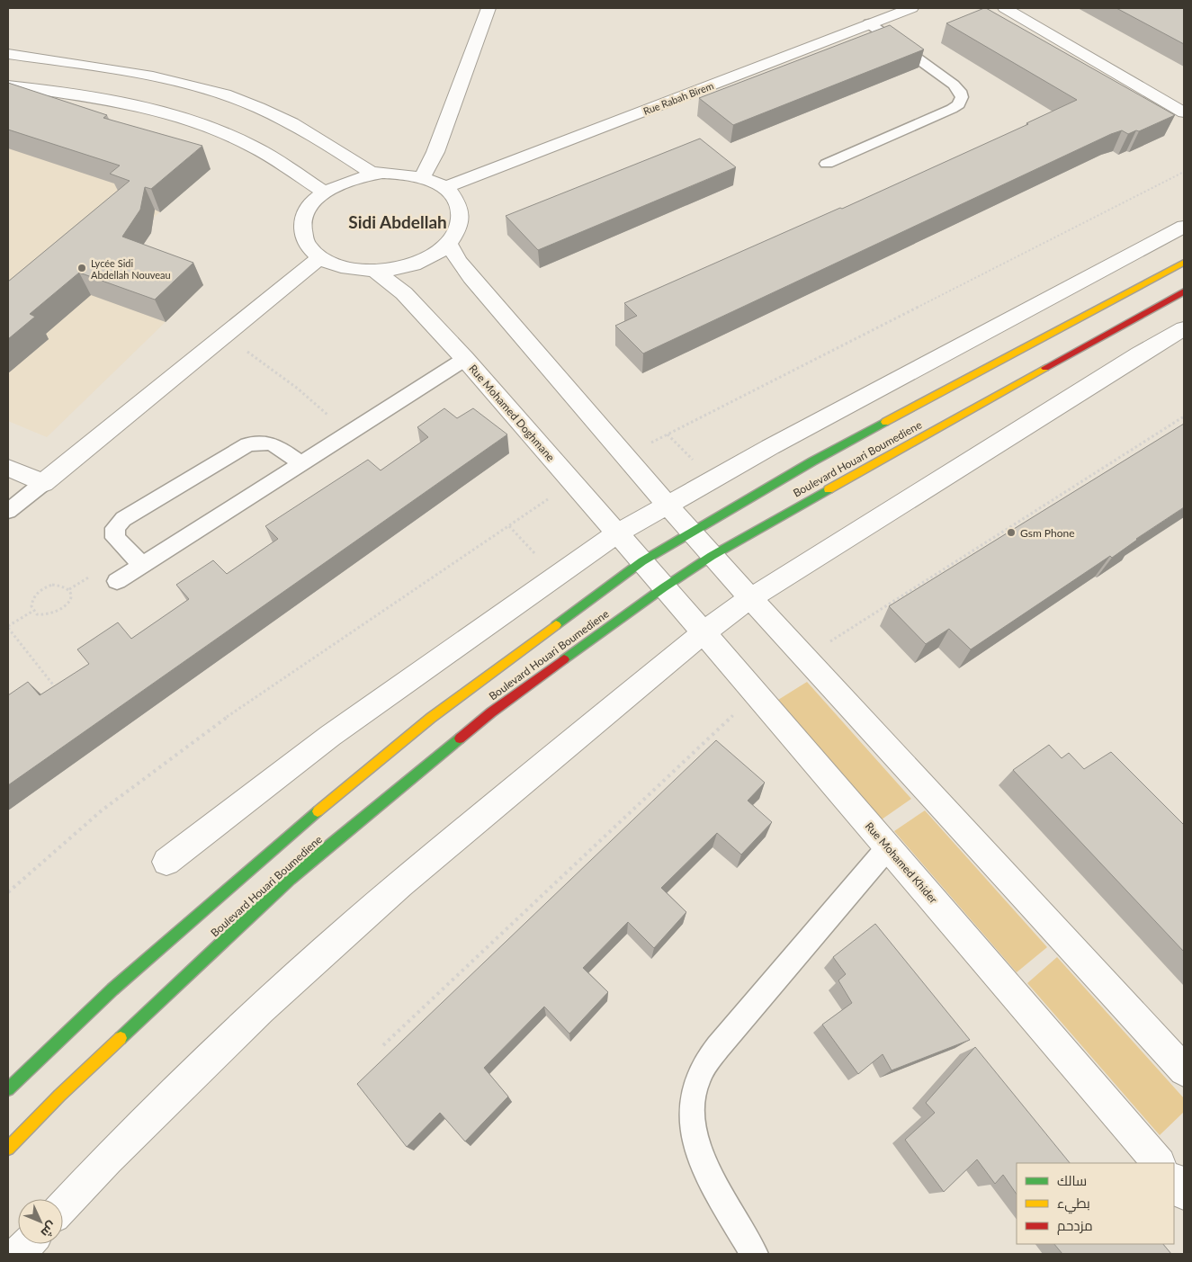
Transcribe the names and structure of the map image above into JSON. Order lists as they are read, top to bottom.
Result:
{
  "streets": {
    "main road": ["Boulevard Houari Boumediene"],
    "street": ["Rue Rabah Birem", "Rue Mohamed Doghmane", "Rue Mohamed Khider"]
  },
  "crossings": [
    ["Rue Rabah Birem", "Rue Mohamed Doghmane"],
    ["Rue Mohamed Doghmane", "Boulevard Houari Boumediene"],
    ["Rue Mohamed Doghmane", "Rue Mohamed Khider"],
    ["Boulevard Houari Boumediene", "Rue Mohamed Khider"]
  ],
  "districts": ["Sidi Abdellah"],
  "places": ["Lycée Sidi Abdellah Nouveau", "Gsm Phone"],
  "legend": ["سالك", "بطيء", "مزدحم"],
  "north": "bottom right"
}
